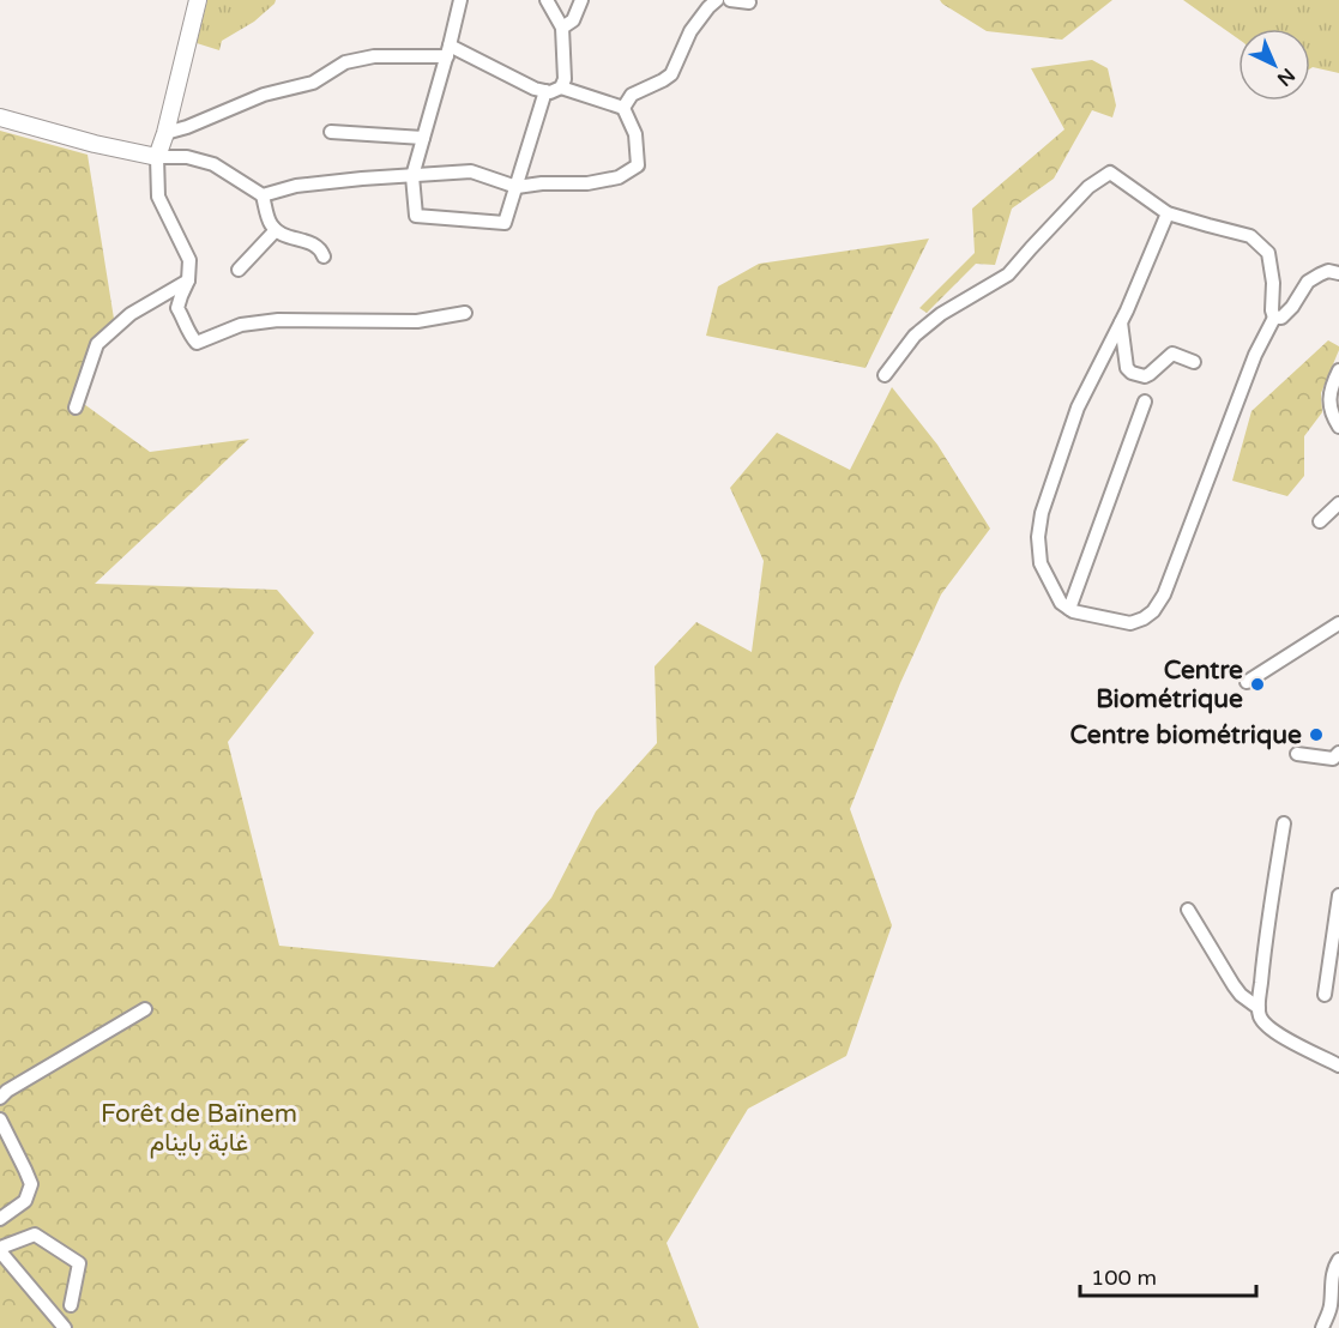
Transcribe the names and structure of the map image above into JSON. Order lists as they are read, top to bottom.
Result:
{
  "parks": ["Forêt de Baïnem غابة باينام"],
  "places": ["Centre Biométrique", "Centre biométrique"],
  "scale_bar": "100 m",
  "north": "bottom right"
}
